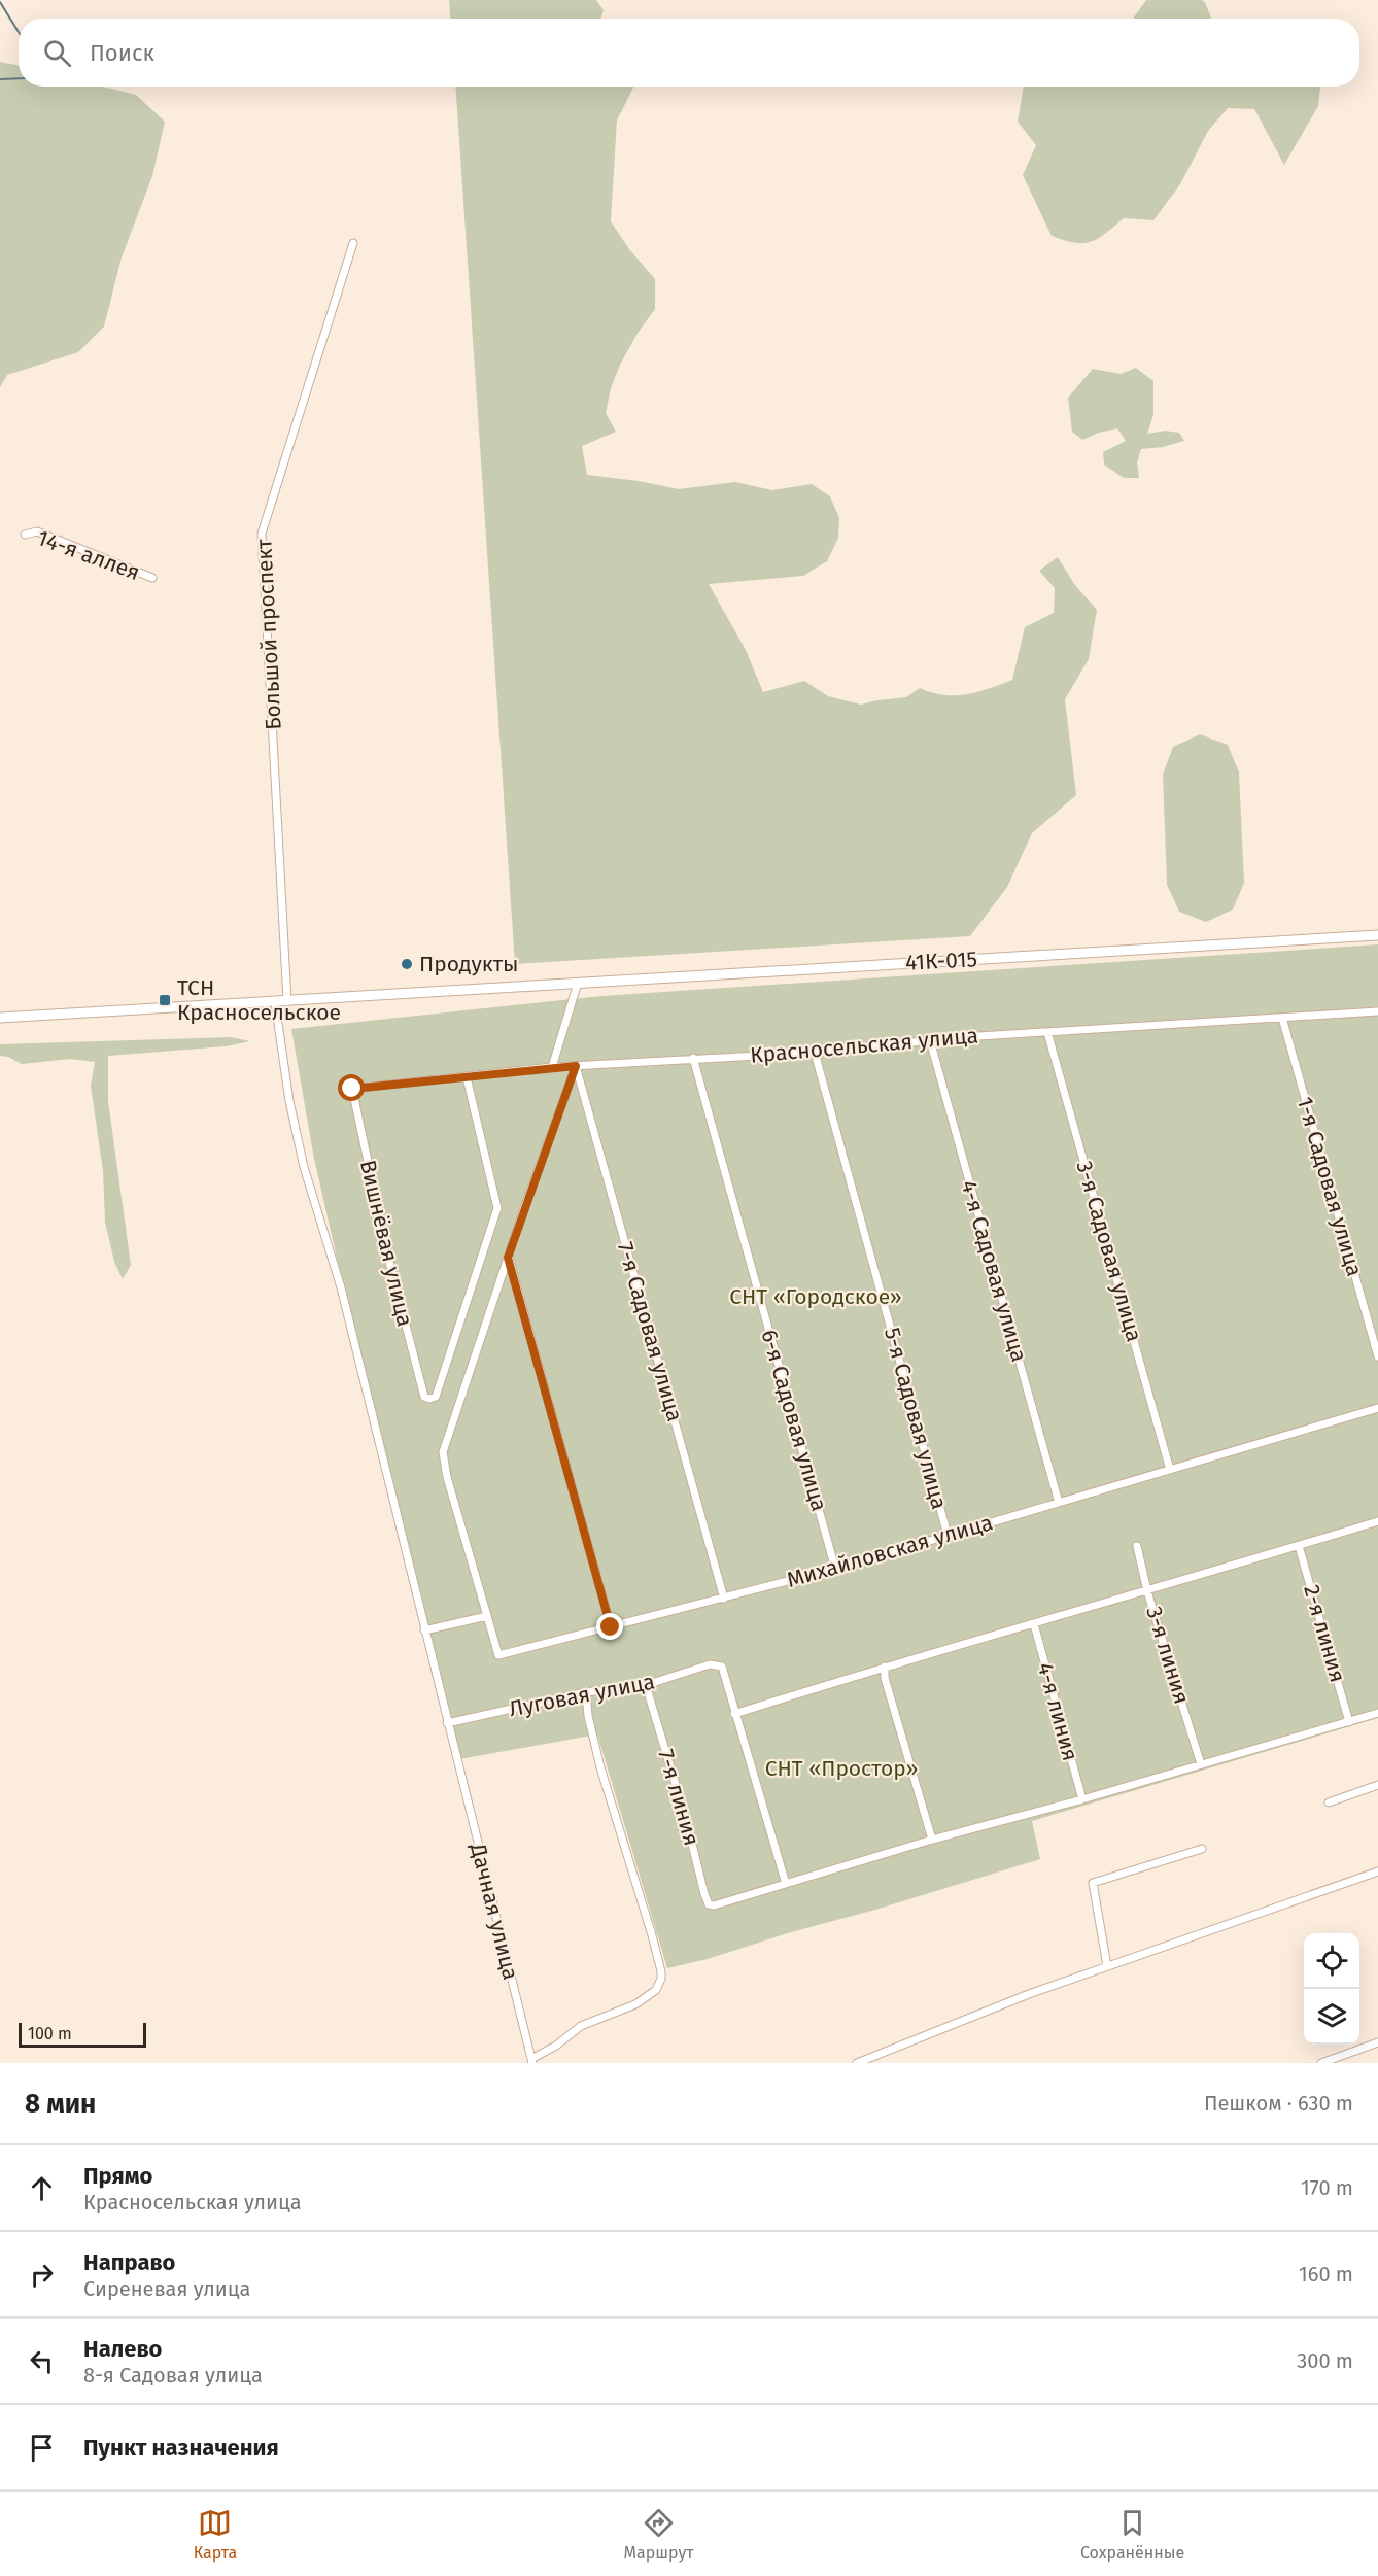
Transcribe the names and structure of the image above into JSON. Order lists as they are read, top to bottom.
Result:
{
  "streets": {
    "main road": ["41К-015"],
    "street": [
      "14-я аллея",
      "Большой проспект",
      "Красносельская улица",
      "1-я Садовая улица",
      "Вишнёвая улица",
      "3-я Садовая улица",
      "4-я Садовая улица",
      "7-я Садовая улица",
      "5-я Садовая улица",
      "6-я Садовая улица",
      "Михайловская улица",
      "2-я линия",
      "3-я линия",
      "Луговая улица",
      "4-я линия",
      "7-я линия",
      "Дачная улица"
    ]
  },
  "crossings": [
    ["Большой проспект", "41К-015"],
    ["41К-015", "Дачная улица"],
    ["Красносельская улица", "1-я Садовая улица"],
    ["Красносельская улица", "Вишнёвая улица"],
    ["Красносельская улица", "3-я Садовая улица"],
    ["Красносельская улица", "4-я Садовая улица"],
    ["Красносельская улица", "7-я Садовая улица"],
    ["Красносельская улица", "5-я Садовая улица"],
    ["Красносельская улица", "6-я Садовая улица"],
    ["3-я Садовая улица", "Михайловская улица"],
    ["4-я Садовая улица", "Михайловская улица"],
    ["7-я Садовая улица", "Михайловская улица"],
    ["5-я Садовая улица", "Михайловская улица"],
    ["6-я Садовая улица", "Михайловская улица"],
    ["Луговая улица", "7-я линия"],
    ["Луговая улица", "Дачная улица"]
  ],
  "parks": ["СНТ «Городское»", "СНТ «Простор»"],
  "places": {
    "other": ["Продукты"],
    "transit": ["ТСН Красносельское"]
  },
  "scale_bar": "100 m",
  "page": {
    "search": "Поиск",
    "scale": "100 m",
    "heading": ["8 мин", "Пешком · 630 m"],
    "list": [
      ["Прямо", "Красносельская улица", "170 m"],
      ["Направо", "Сиреневая улица", "160 m"],
      ["Налево", "8-я Садовая улица", "300 m"],
      "Пункт назначения"
    ],
    "nav": ["Карта", "Маршрут", "Сохранённые"]
  }
}
